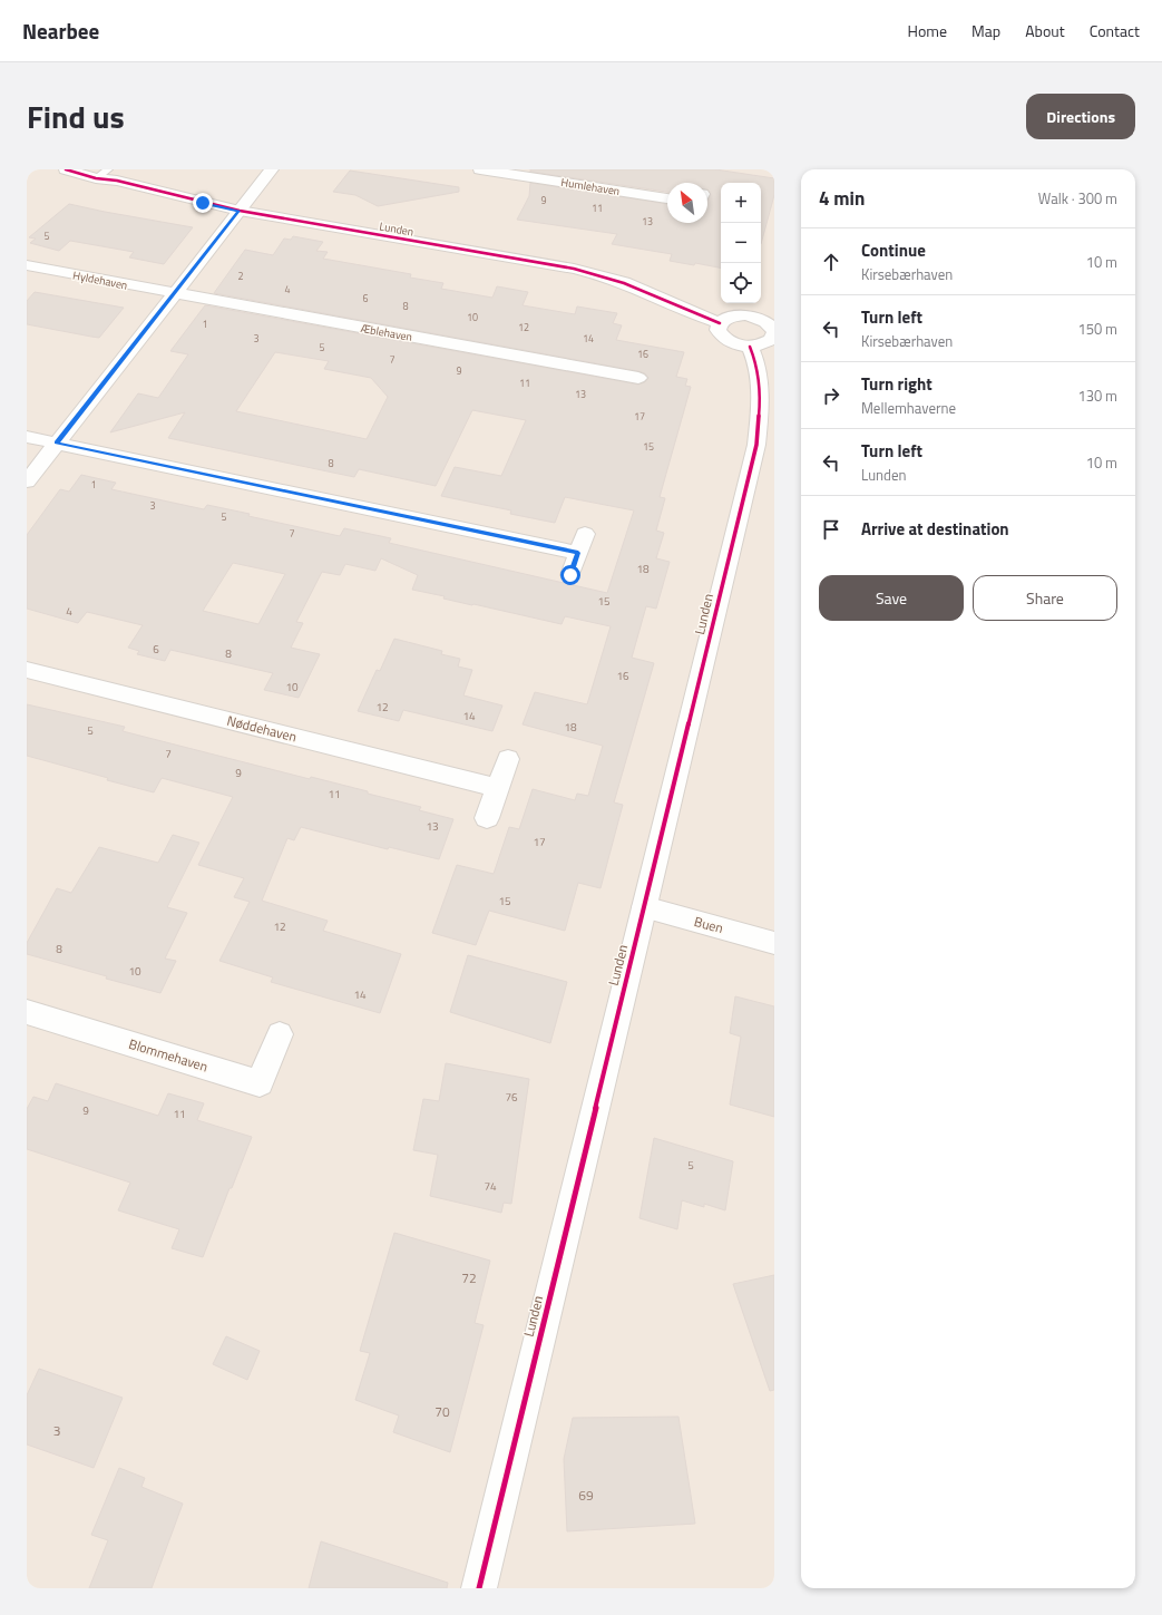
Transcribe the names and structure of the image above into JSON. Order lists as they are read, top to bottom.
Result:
{
  "streets": {
    "street": [
      "Humlehaven",
      "Lunden",
      "Hyldehaven",
      "Æblehaven",
      "Nøddehaven",
      "Buen",
      "Blommehaven"
    ]
  },
  "crossings": [
    ["Lunden", "Buen"],
    ["Hyldehaven", "Æblehaven"]
  ],
  "house_numbers": [
    "9",
    "11",
    "13",
    "5",
    "2",
    "4",
    "6",
    "8",
    "10",
    "1",
    "12",
    "3",
    "14",
    "5",
    "16",
    "7",
    "9",
    "11",
    "13",
    "17",
    "15",
    "8",
    "1",
    "3",
    "5",
    "7",
    "18",
    "15",
    "4",
    "6",
    "8",
    "16",
    "10",
    "12",
    "14",
    "18",
    "5",
    "7",
    "9",
    "11",
    "13",
    "17",
    "15",
    "12",
    "8",
    "10",
    "14",
    "76",
    "9",
    "11",
    "5",
    "74",
    "72",
    "70",
    "3",
    "69"
  ],
  "north": "top left",
  "page": {
    "header": "Nearbee",
    "nav": [
      "Home",
      "Map",
      "About",
      "Contact"
    ],
    "title": "Find us",
    "buttons": [
      "Directions",
      ["Save", "Share"]
    ],
    "heading": ["4 min", "Walk · 300 m"],
    "map_buttons": ["+", "−"],
    "list": [
      ["Continue", "Kirsebærhaven", "10 m"],
      ["Turn left", "Kirsebærhaven", "150 m"],
      ["Turn right", "Mellemhaverne", "130 m"],
      ["Turn left", "Lunden", "10 m"],
      "Arrive at destination"
    ]
  }
}
